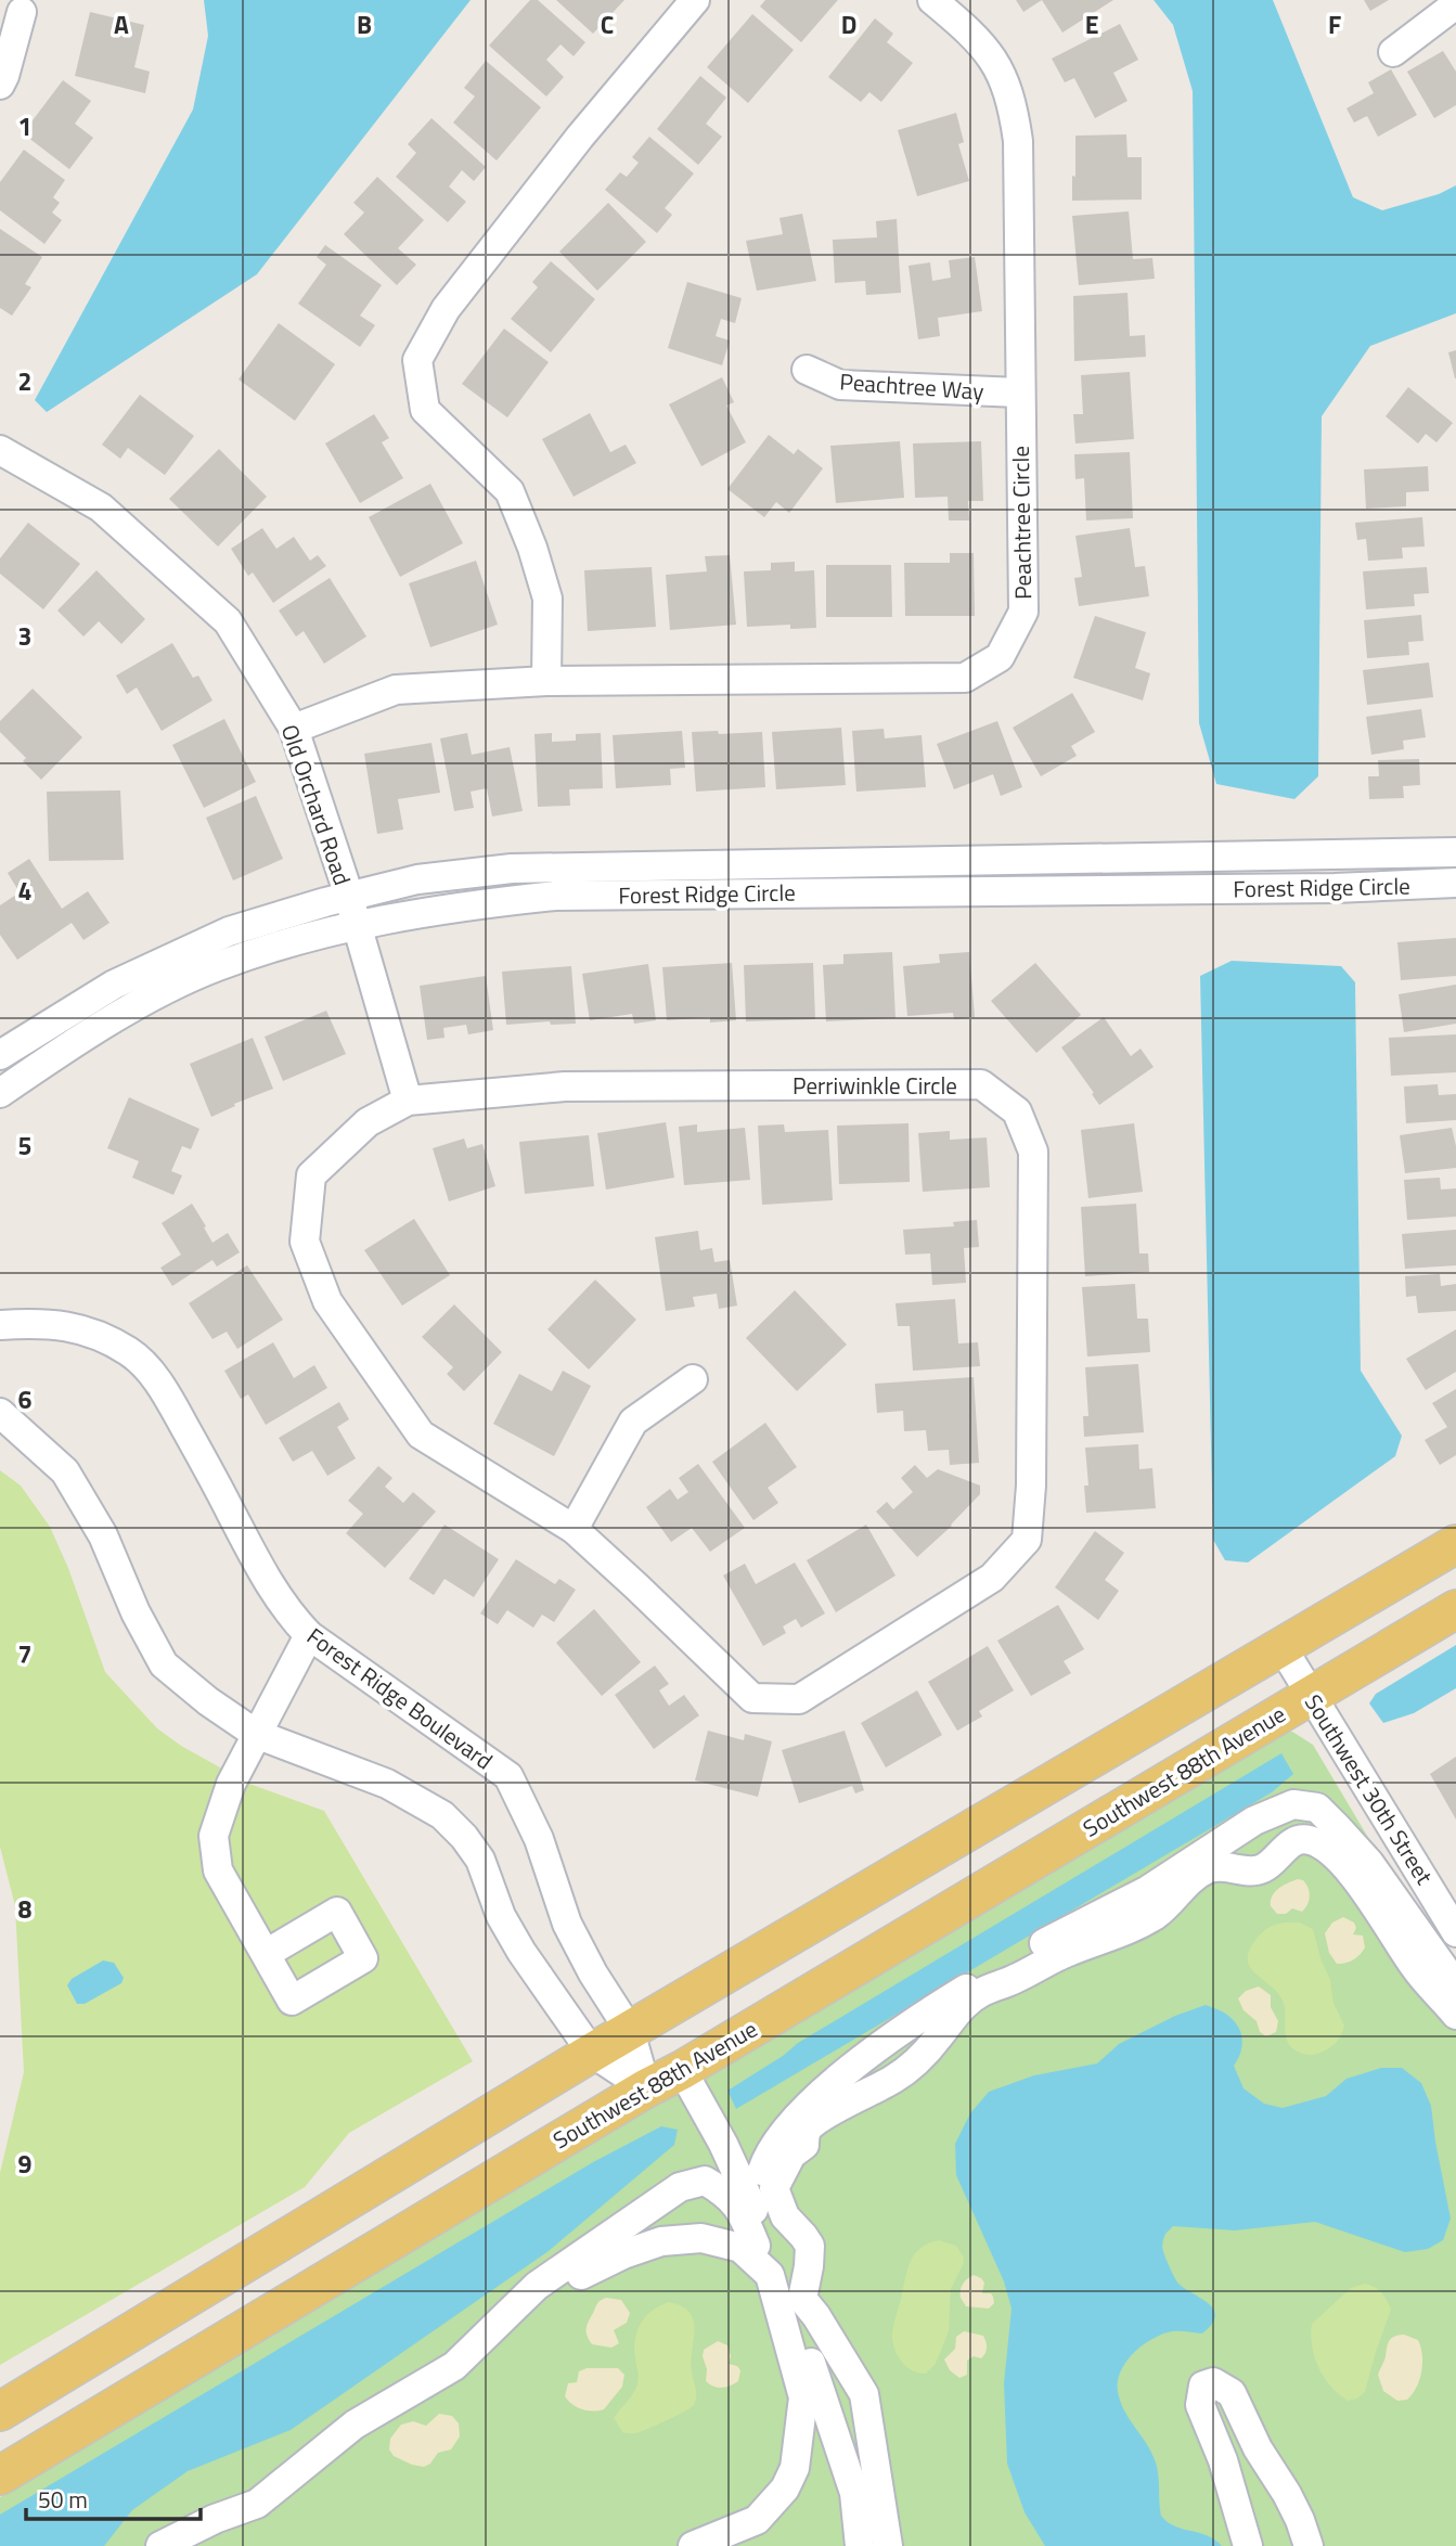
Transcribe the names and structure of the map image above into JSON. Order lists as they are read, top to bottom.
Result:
{
  "streets": {
    "main road": ["Southwest 88th Avenue"],
    "street": [
      "Peachtree Way",
      "Peachtree Circle",
      "Old Orchard Road",
      "Forest Ridge Circle",
      "Perriwinkle Circle",
      "Forest Ridge Boulevard",
      "Southwest 30th Street"
    ]
  },
  "crossings": [
    ["Peachtree Way", "Peachtree Circle"],
    ["Peachtree Circle", "Old Orchard Road"],
    ["Old Orchard Road", "Forest Ridge Circle"],
    ["Old Orchard Road", "Perriwinkle Circle"],
    ["Forest Ridge Boulevard", "Southwest 88th Avenue"],
    ["Southwest 88th Avenue", "Southwest 30th Street"]
  ],
  "scale_bar": "50 m",
  "grid": {
    "columns": [
      "A",
      "B",
      "C",
      "D",
      "E",
      "F"
    ],
    "rows": [
      "1",
      "2",
      "3",
      "4",
      "5",
      "6",
      "7",
      "8",
      "9"
    ]
  }
}
